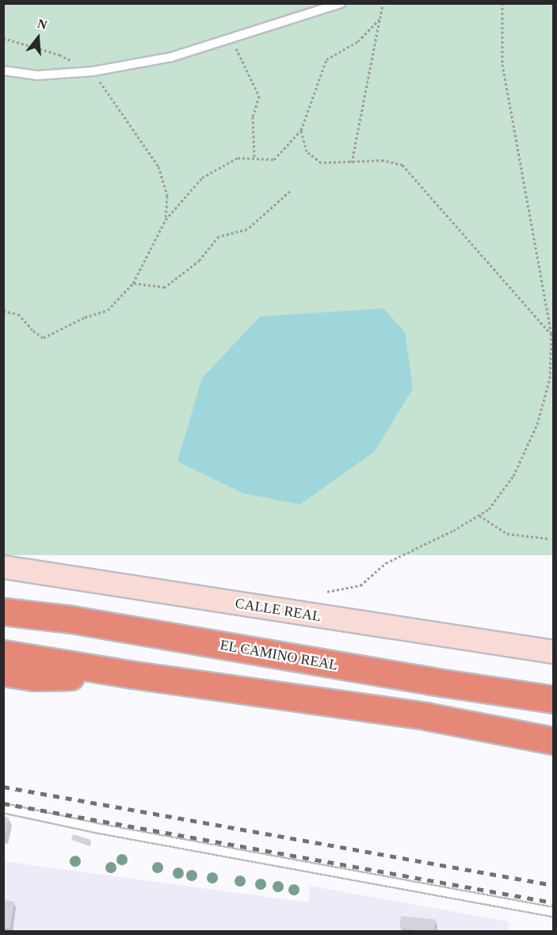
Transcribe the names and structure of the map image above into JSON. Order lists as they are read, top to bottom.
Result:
{
  "streets": {
    "highway": ["EL CAMINO REAL"],
    "main road": ["CALLE REAL"]
  },
  "north": "top"
}
